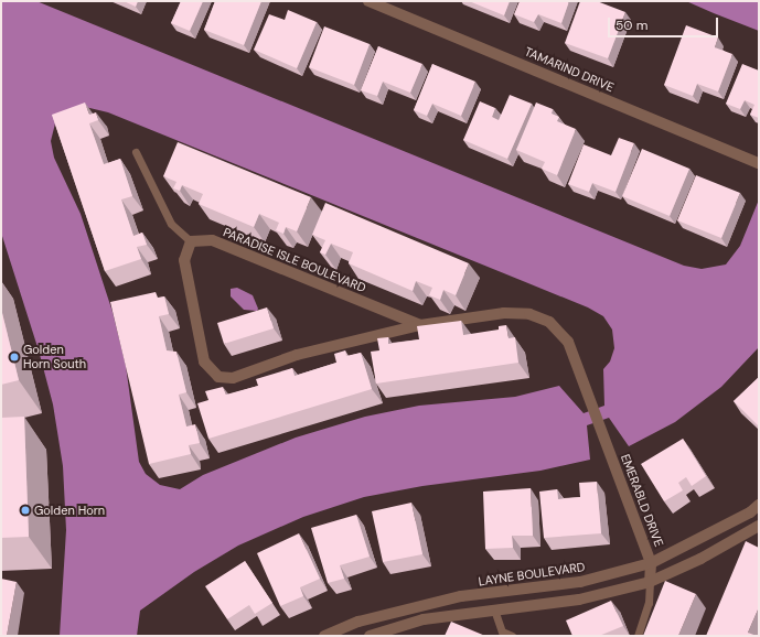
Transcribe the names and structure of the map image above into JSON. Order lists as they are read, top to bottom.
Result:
{
  "streets": {
    "street": [
      "TAMARIND DRIVE",
      "PARADISE ISLE BOULEVARD",
      "EMERABLD DRIVE",
      "LAYNE BOULEVARD"
    ]
  },
  "crossings": [
    ["PARADISE ISLE BOULEVARD", "EMERABLD DRIVE"],
    ["EMERABLD DRIVE", "LAYNE BOULEVARD"]
  ],
  "places": ["Golden Horn South", "Golden Horn"],
  "scale_bar": "50 m"
}
